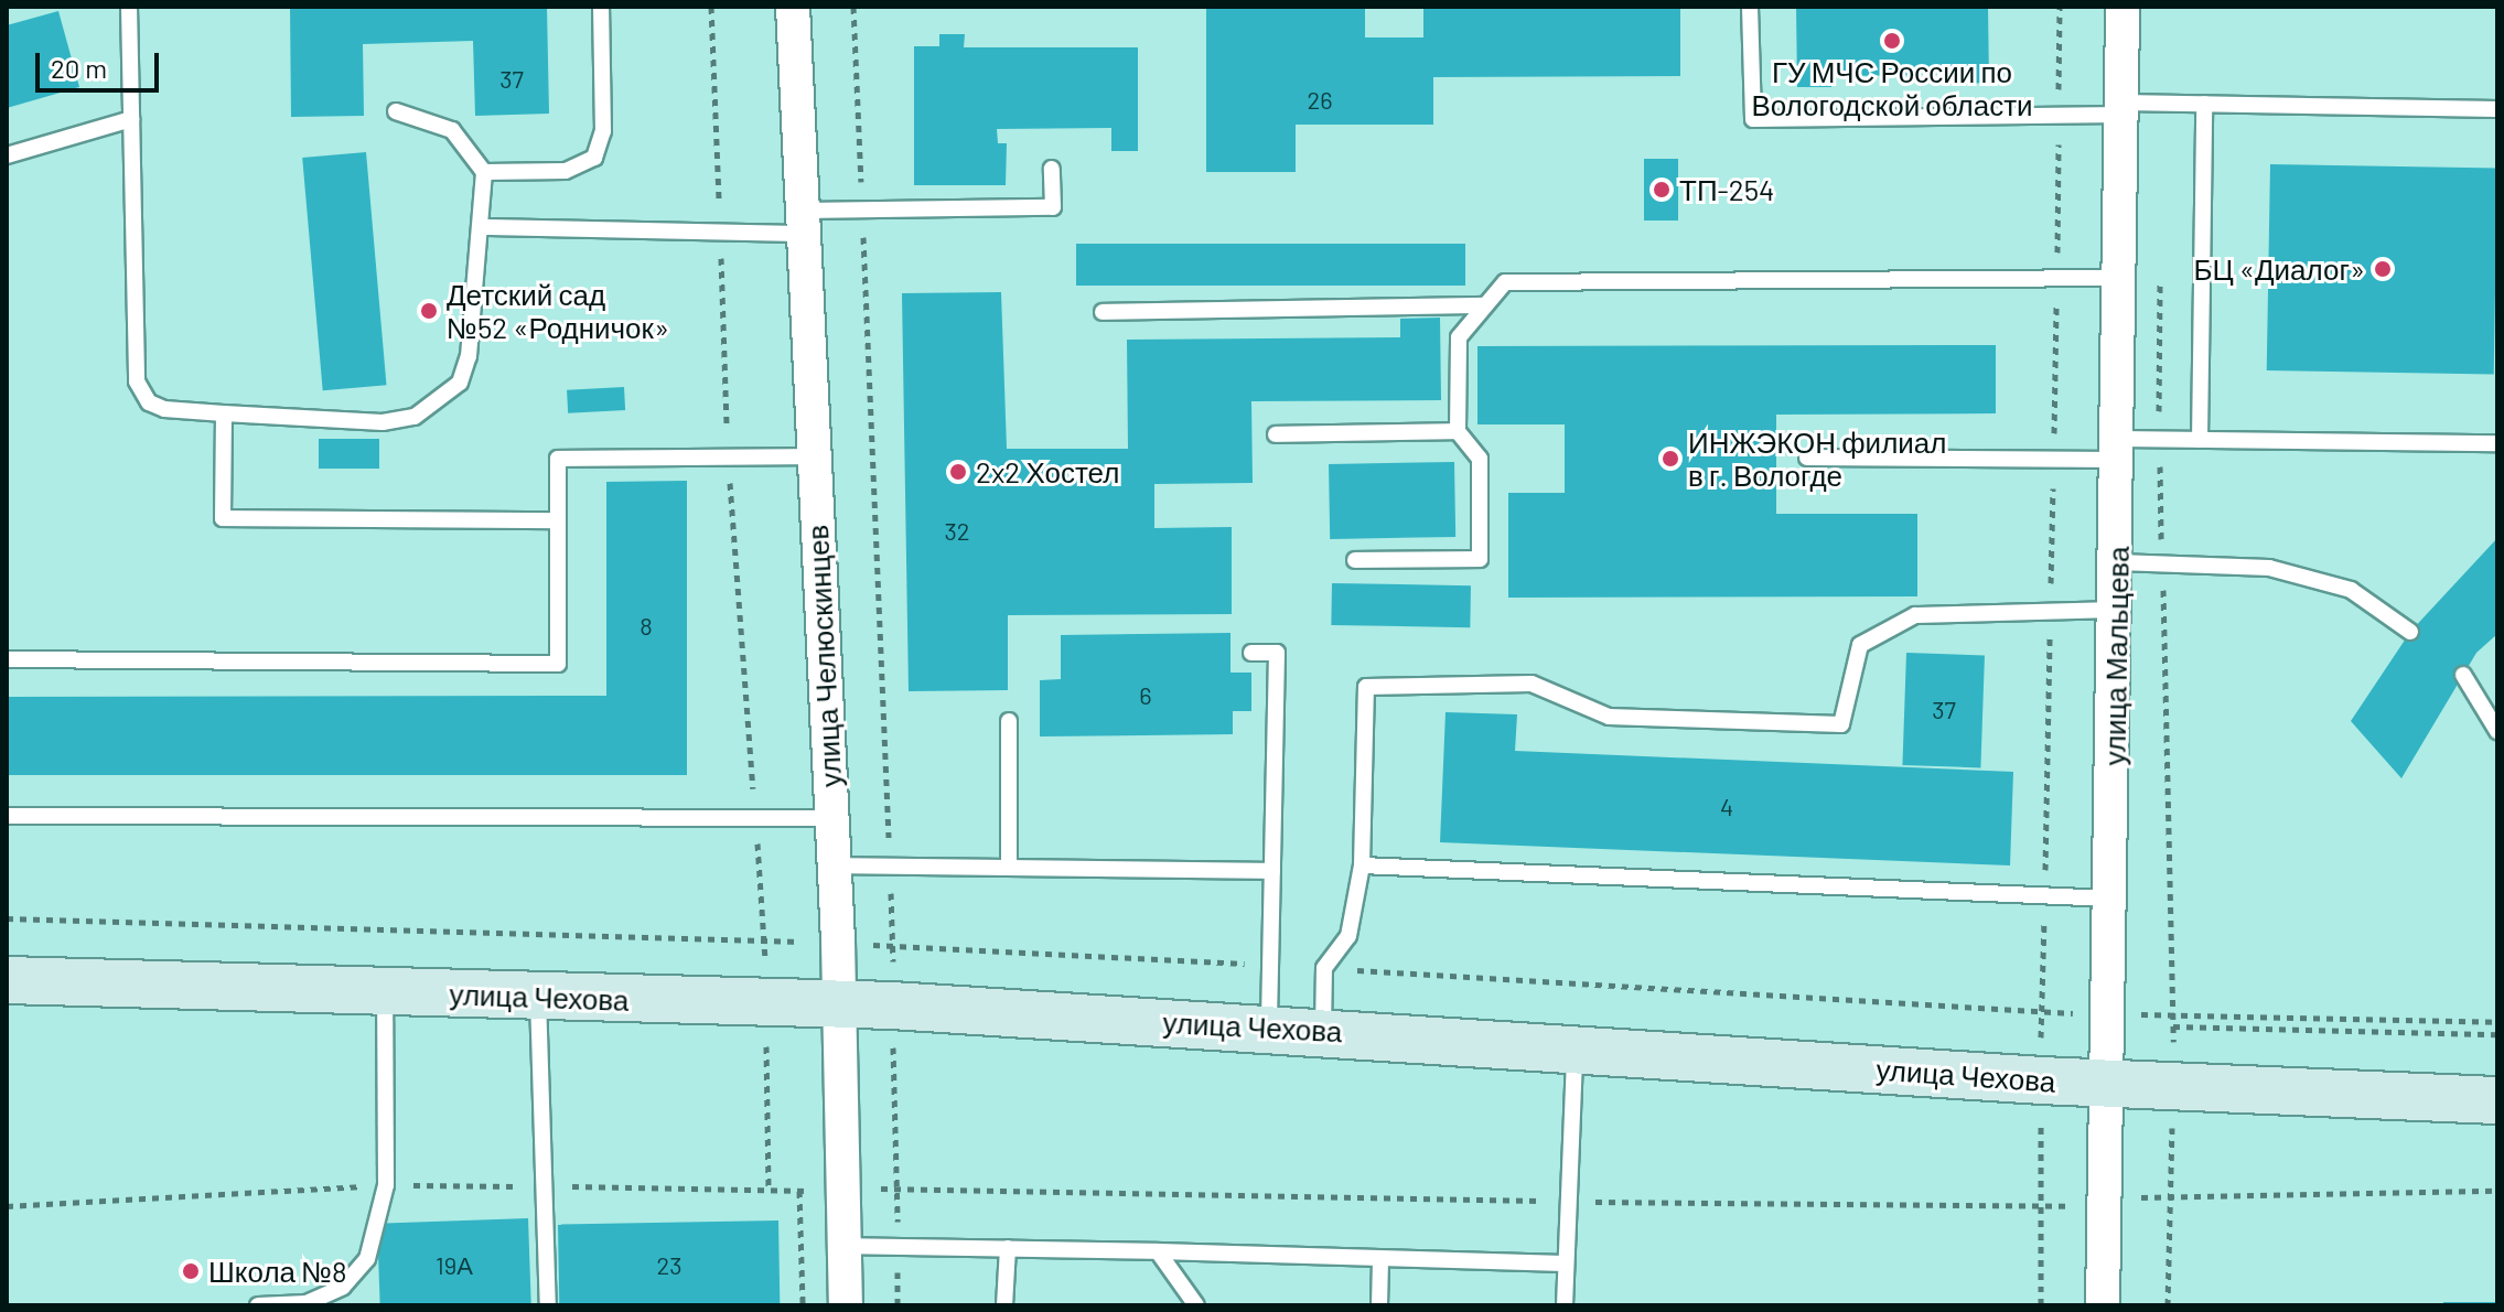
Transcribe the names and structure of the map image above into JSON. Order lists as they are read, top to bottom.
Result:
{
  "streets": {
    "street": ["улица Челюскинцев", "улица Мальцева", "улица Чехова"]
  },
  "crossings": [
    ["улица Челюскинцев", "улица Чехова"],
    ["улица Мальцева", "улица Чехова"]
  ],
  "places": [
    "ГУ МЧС России по Вологодской области",
    "ТП-254",
    "БЦ «Диалог»",
    "Детский сад №52 «Родничок»",
    "ИНЖЭКОН филиал в г. Вологде",
    "2x2 Хостел",
    "Школа №8"
  ],
  "house_numbers": [
    "37",
    "26",
    "32",
    "8",
    "6",
    "37",
    "4",
    "19А",
    "23"
  ],
  "scale_bar": "20 m"
}
